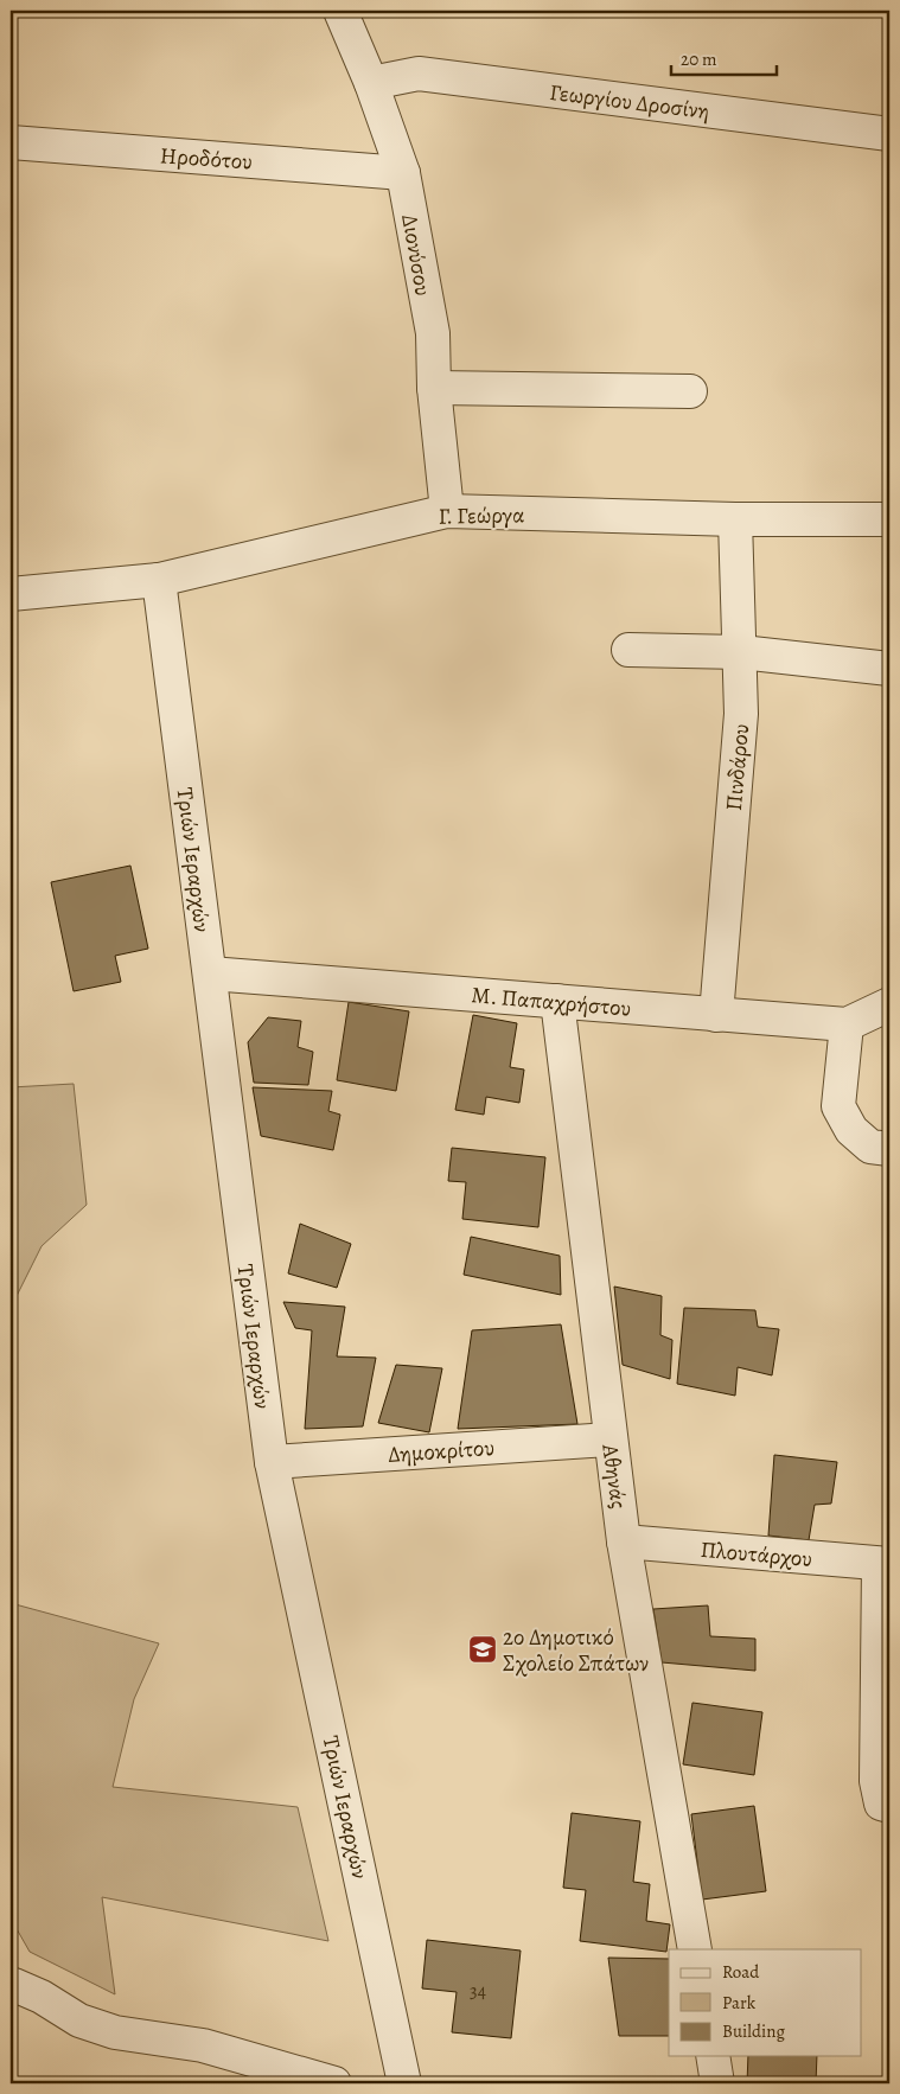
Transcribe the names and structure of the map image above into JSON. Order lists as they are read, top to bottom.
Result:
{
  "streets": {
    "street": [
      "Γεωργίου Δροσίνη",
      "Ηροδότου",
      "Διονύσου",
      "Γ. Γεώργα",
      "Πινδάρου",
      "Τριών Ιεραρχών",
      "Μ. Παπαχρήστου",
      "Δημοκρίτου",
      "Αθηνάς",
      "Πλουτάρχου"
    ]
  },
  "crossings": [
    ["Γεωργίου Δροσίνη", "Διονύσου"],
    ["Ηροδότου", "Διονύσου"],
    ["Διονύσου", "Γ. Γεώργα"],
    ["Γ. Γεώργα", "Πινδάρου"],
    ["Γ. Γεώργα", "Τριών Ιεραρχών"],
    ["Πινδάρου", "Μ. Παπαχρήστου"],
    ["Τριών Ιεραρχών", "Μ. Παπαχρήστου"],
    ["Τριών Ιεραρχών", "Δημοκρίτου"],
    ["Μ. Παπαχρήστου", "Αθηνάς"],
    ["Δημοκρίτου", "Αθηνάς"],
    ["Αθηνάς", "Πλουτάρχου"]
  ],
  "places": {
    "school or university": ["2ο Δημοτικό Σχολείο Σπάτων"]
  },
  "house_numbers": ["34"],
  "legend": ["Road", "Park", "Building"],
  "scale_bar": "20 m"
}
